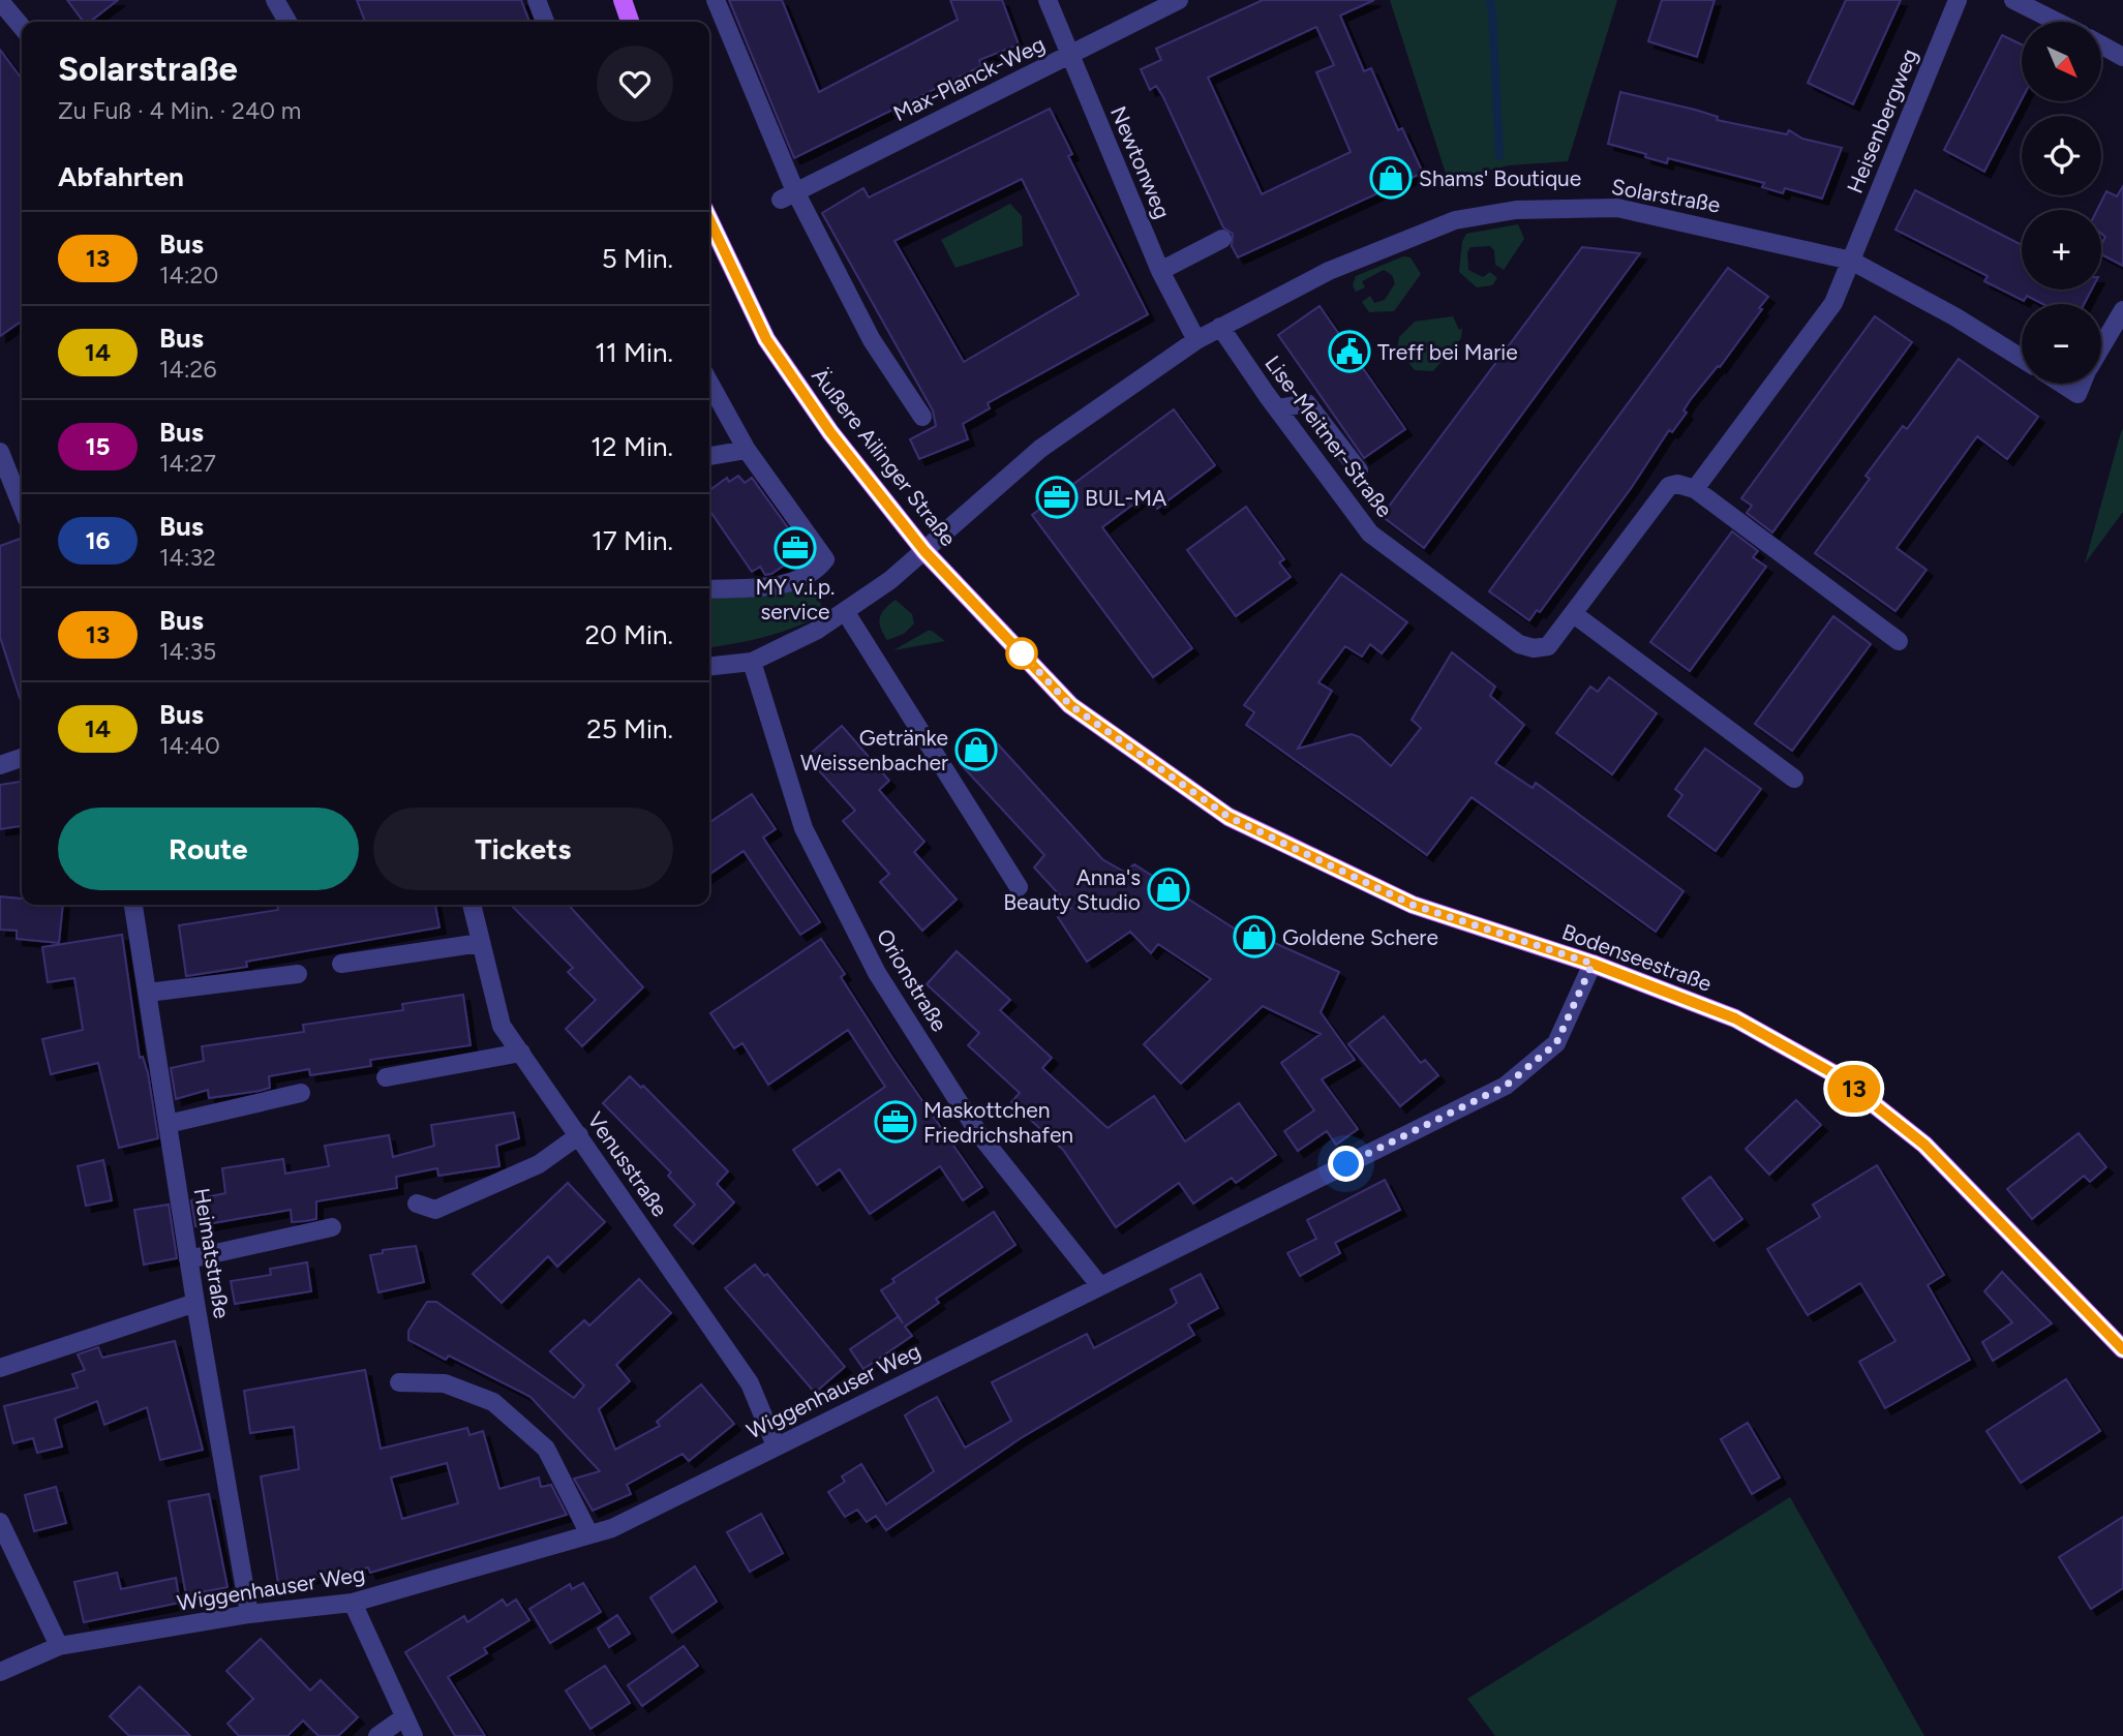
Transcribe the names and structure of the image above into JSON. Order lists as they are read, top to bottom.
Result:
{
  "streets": {
    "main road": ["Äußere Ailinger Straße", "Bodenseestraße"],
    "street": [
      "Max-Planck-Weg",
      "Heisenbergweg",
      "Newtonweg",
      "Solarstraße",
      "Lise-Meitner-Straße",
      "Orionstraße",
      "Venusstraße",
      "Heimatstraße",
      "Wiggenhauser Weg"
    ]
  },
  "crossings": [
    ["Max-Planck-Weg", "Newtonweg"],
    ["Heisenbergweg", "Solarstraße"],
    ["Newtonweg", "Solarstraße"],
    ["Solarstraße", "Lise-Meitner-Straße"],
    ["Solarstraße", "Äußere Ailinger Straße"],
    ["Solarstraße", "Orionstraße"],
    ["Äußere Ailinger Straße", "Bodenseestraße"],
    ["Bodenseestraße", "Wiggenhauser Weg"],
    ["Orionstraße", "Wiggenhauser Weg"],
    ["Venusstraße", "Wiggenhauser Weg"],
    ["Heimatstraße", "Wiggenhauser Weg"]
  ],
  "places": {
    "shop": [
      "Shams' Boutique",
      "Getränke Weissenbacher",
      "Anna's Beauty Studio",
      "Goldene Schere"
    ],
    "public building": ["Treff bei Marie"],
    "office": ["BUL-MA", "MY v.i.p. service", "Maskottchen Friedrichshafen"]
  },
  "lines": ["bus line 13"],
  "north": "bottom right",
  "page": {
    "on_map": "13",
    "map_buttons": ["+", "−"],
    "heading": [
      ["Solarstraße", "Zu Fuß · 4 Min. · 240 m"],
      "Abfahrten"
    ],
    "list": [
      {
        "mark": "13",
        "name": "Bus",
        "note": "14:20",
        "value": "5 Min."
      },
      {
        "mark": "14",
        "name": "Bus",
        "note": "14:26",
        "value": "11 Min."
      },
      {
        "mark": "15",
        "name": "Bus",
        "note": "14:27",
        "value": "12 Min."
      },
      {
        "mark": "16",
        "name": "Bus",
        "note": "14:32",
        "value": "17 Min."
      },
      {
        "mark": "13",
        "name": "Bus",
        "note": "14:35",
        "value": "20 Min."
      },
      {
        "mark": "14",
        "name": "Bus",
        "note": "14:40",
        "value": "25 Min."
      }
    ],
    "buttons": ["Route", "Tickets"]
  }
}
